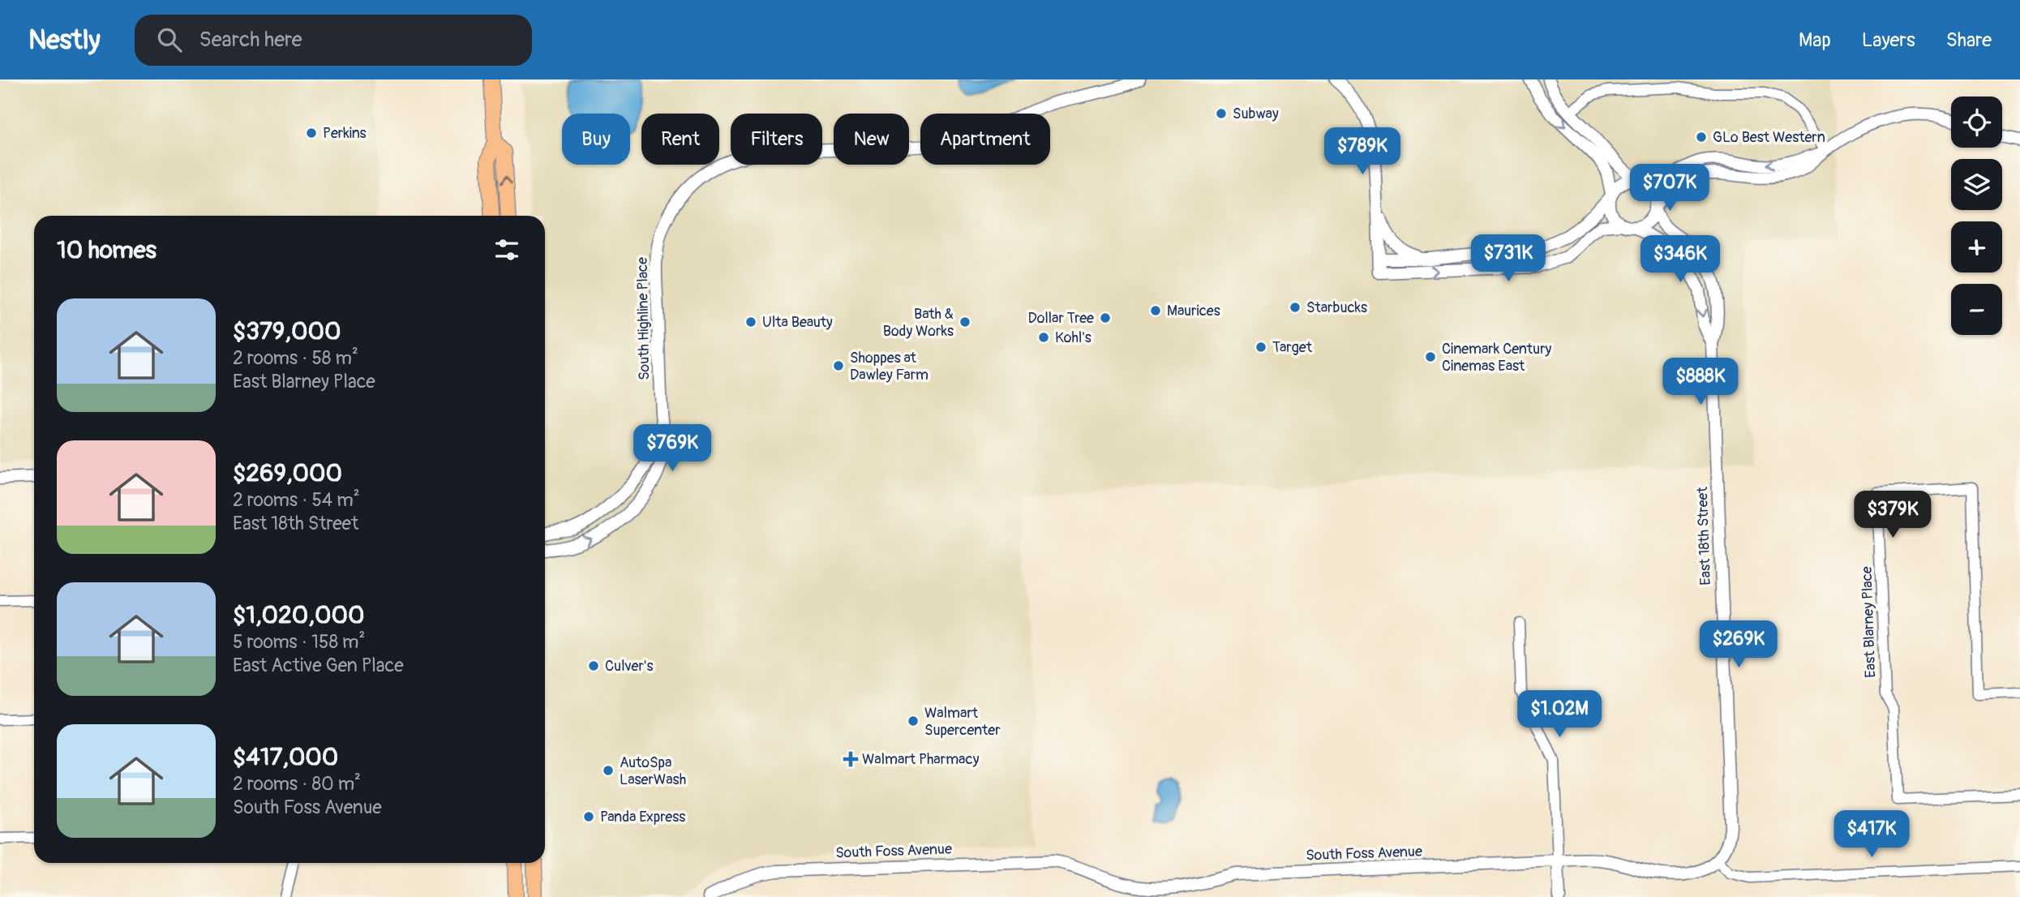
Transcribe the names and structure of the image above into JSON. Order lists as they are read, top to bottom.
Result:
{
  "streets": {
    "street": [
      "South Highline Place",
      "East 18th Street",
      "East Blarney Place",
      "South Foss Avenue"
    ]
  },
  "crossings": [
    ["East 18th Street", "South Foss Avenue"]
  ],
  "places": {
    "other": [
      "Subway",
      "Perkins",
      "GLo Best Western",
      "Starbucks",
      "Maurices",
      "Dollar Tree",
      "Ulta Beauty",
      "Bath & Body Works",
      "Kohl's",
      "Target",
      "Cinemark Century Cinemas East",
      "Shoppes at Dawley Farm",
      "Culver's",
      "Walmart Supercenter",
      "AutoSpa LaserWash",
      "Panda Express"
    ],
    "health": ["Walmart Pharmacy"]
  },
  "page": {
    "header": "Nestly",
    "search": "Search here",
    "nav": ["Map", "Layers", "Share"],
    "map_buttons": ["+", "−"],
    "chip": [
      "Buy",
      "Rent",
      "Filters",
      "New",
      "Apartment"
    ],
    "price": [
      "$789K",
      "$707K",
      "$731K",
      "$346K",
      "$888K",
      "$769K",
      "$379K",
      "$269K",
      "$1.02M",
      "$417K"
    ],
    "heading": "10 homes",
    "list": [
      {
        "name": "$379,000",
        "note": "2 rooms · 58 m² · East Blarney Place"
      },
      {
        "name": "$269,000",
        "note": "2 rooms · 54 m² · East 18th Street"
      },
      {
        "name": "$1,020,000",
        "note": "5 rooms · 158 m² · East Active Gen Place"
      },
      {
        "name": "$417,000",
        "note": "2 rooms · 80 m² · South Foss Avenue"
      }
    ]
  }
}
